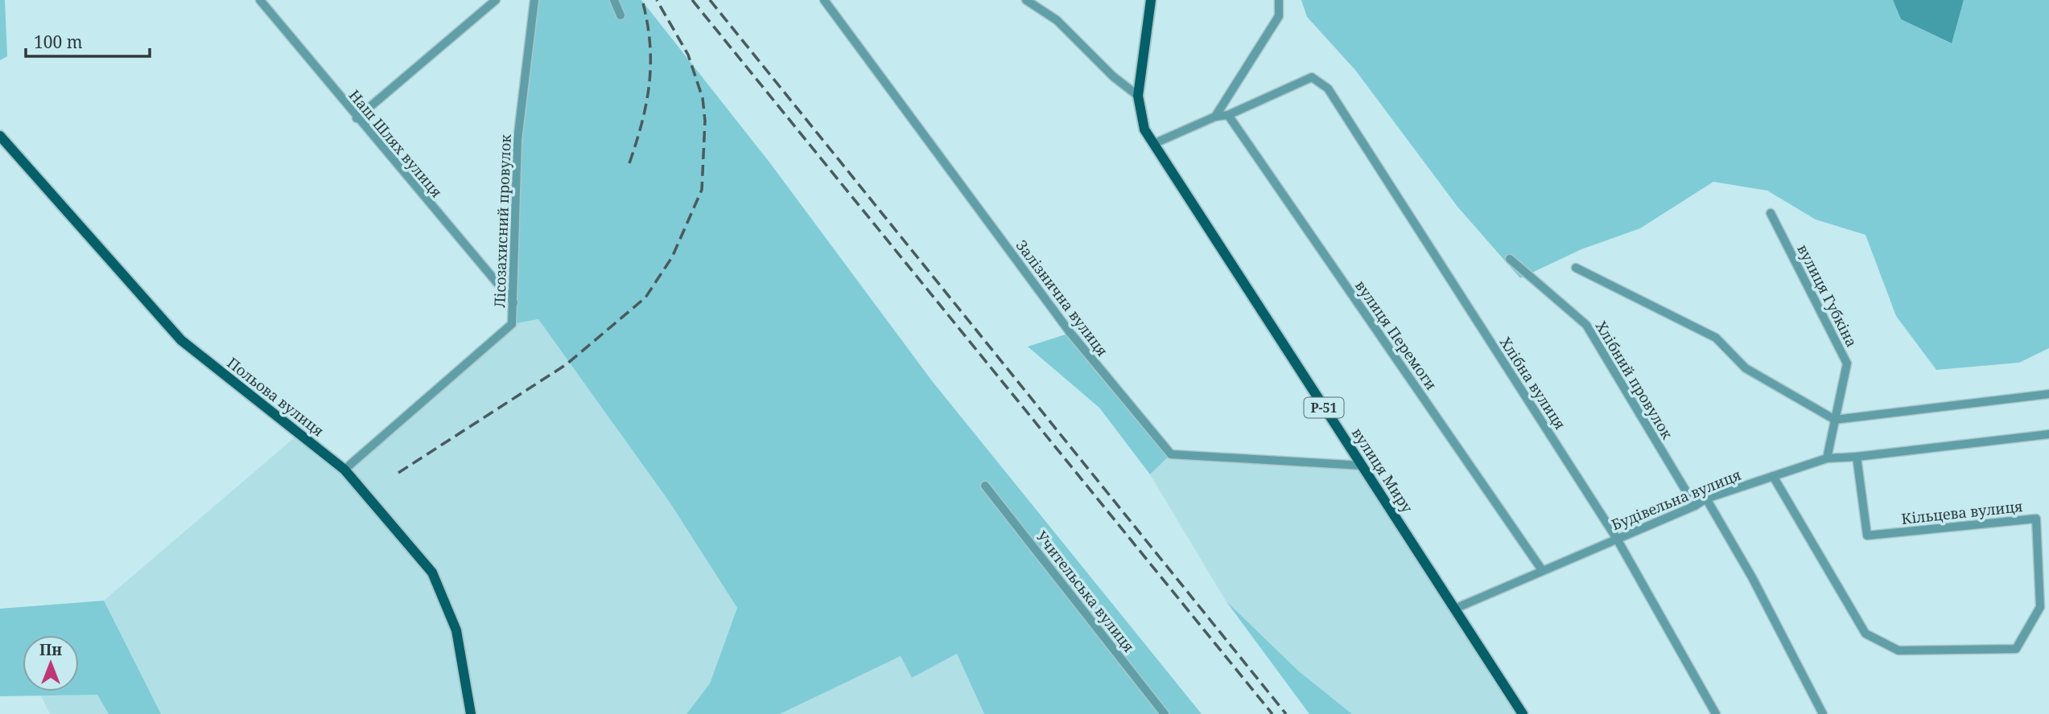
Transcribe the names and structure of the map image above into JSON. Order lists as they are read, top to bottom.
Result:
{
  "streets": {
    "main road": ["Польова вулиця", "Р-51", "вулиця Миру"],
    "street": [
      "Наш Шлях вулиця",
      "Лісозахисний провулок",
      "вулиця Губкіна",
      "Залізнична вулиця",
      "вулиця Перемоги",
      "Хлібний провулок",
      "Хлібна вулиця",
      "Будівельна вулиця",
      "Кільцева вулиця",
      "Учительська вулиця"
    ]
  },
  "crossings": [
    ["Наш Шлях вулиця", "Лісозахисний провулок"],
    ["Лісозахисний провулок", "Польова вулиця"],
    ["вулиця Губкіна", "Будівельна вулиця"],
    ["Залізнична вулиця", "вулиця Миру"],
    ["вулиця Перемоги", "Хлібна вулиця"],
    ["вулиця Перемоги", "Будівельна вулиця"],
    ["Хлібний провулок", "Будівельна вулиця"],
    ["Хлібна вулиця", "Будівельна вулиця"],
    ["Р-51", "вулиця Миру"],
    ["вулиця Миру", "Будівельна вулиця"],
    ["Будівельна вулиця", "Кільцева вулиця"]
  ],
  "scale_bar": "100 m",
  "north": "top"
}
